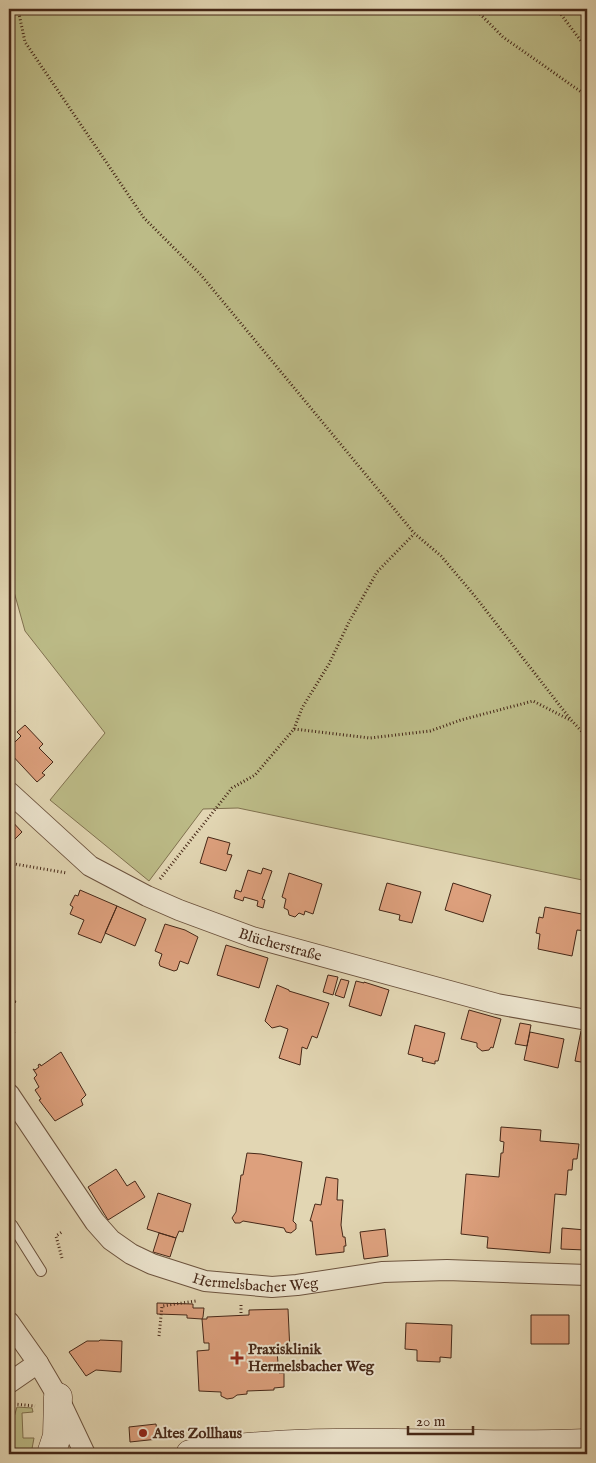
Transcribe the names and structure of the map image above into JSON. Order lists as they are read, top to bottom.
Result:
{
  "streets": {
    "street": ["Blücherstraße", "Hermelsbacher Weg"]
  },
  "places": {
    "health": ["Praxisklinik Hermelsbacher Weg"],
    "other": ["Altes Zollhaus"]
  },
  "scale_bar": "20 m"
}
